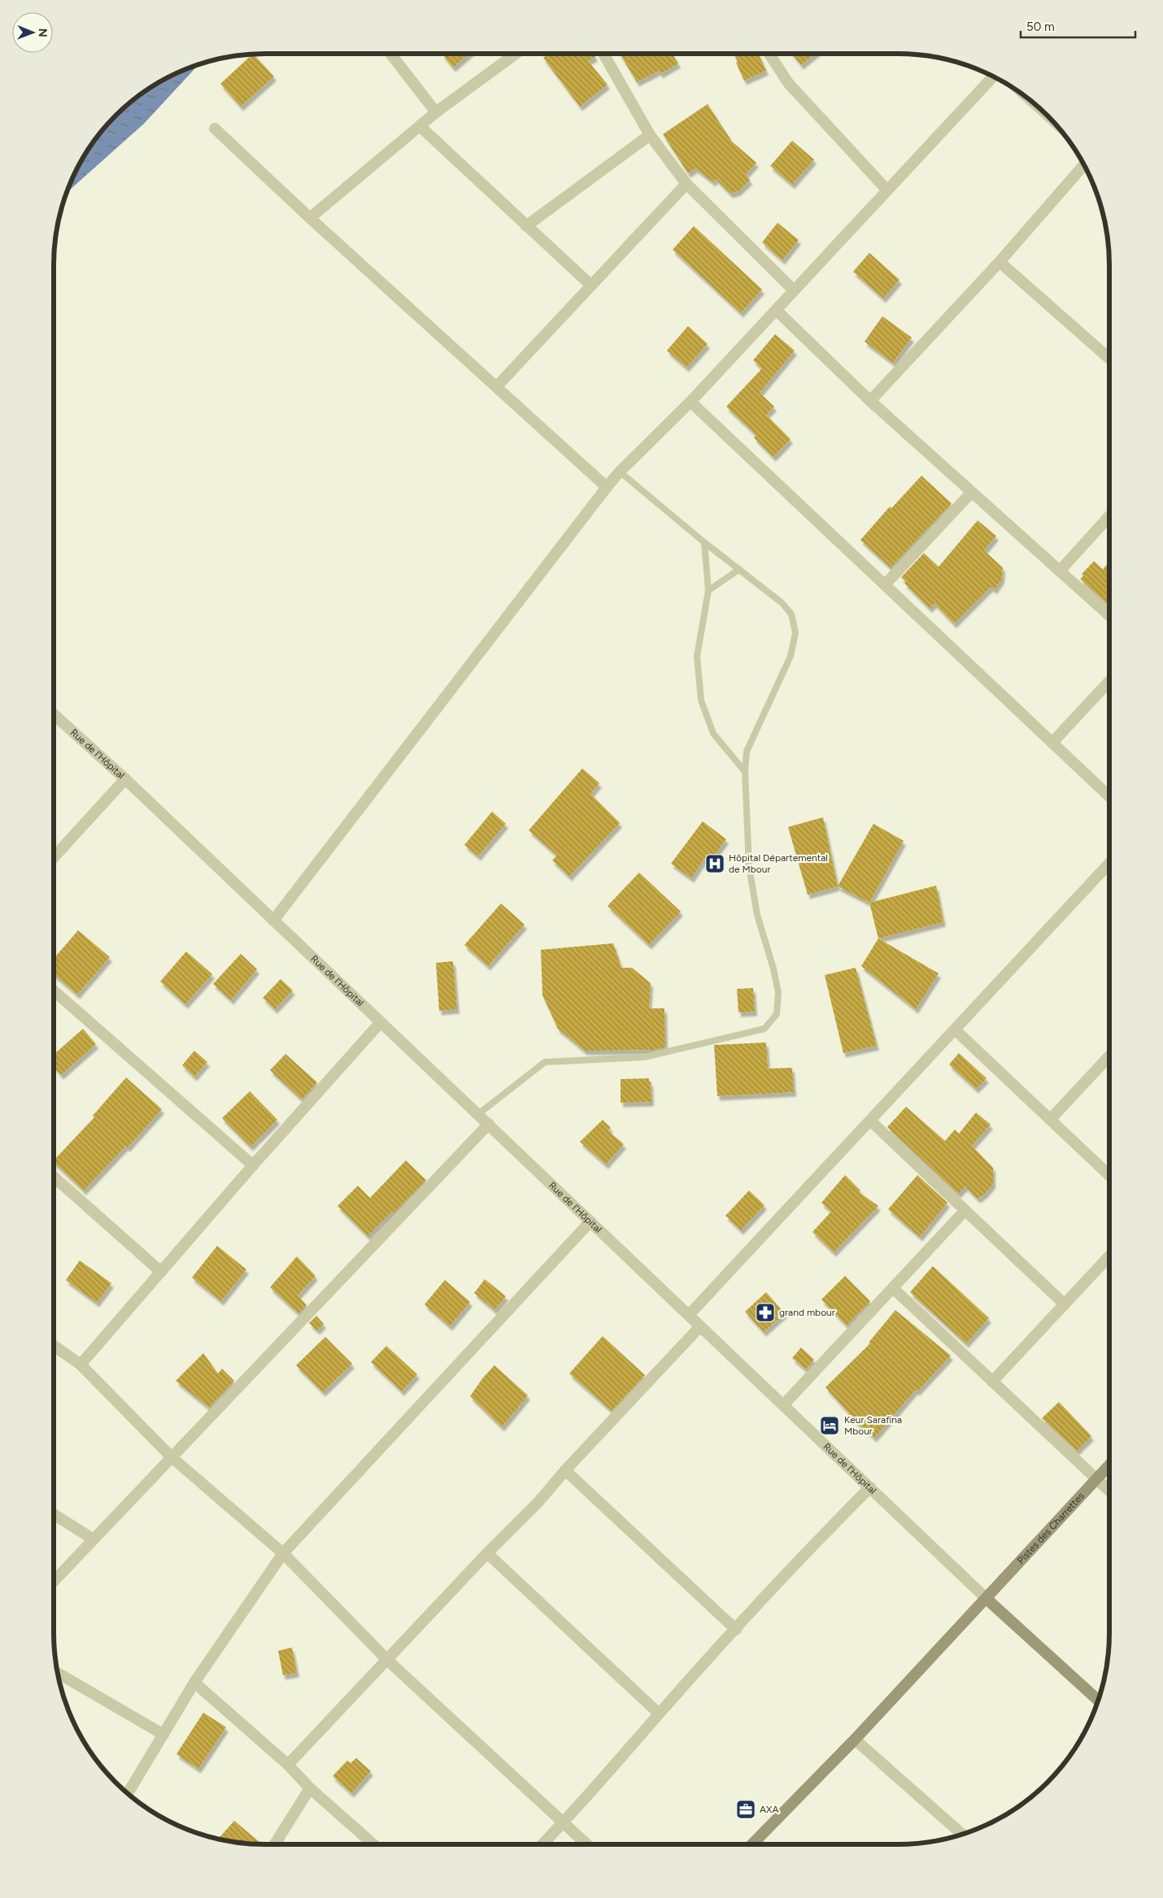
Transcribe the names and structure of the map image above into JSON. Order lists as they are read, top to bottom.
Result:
{
  "streets": {
    "main road": ["Rue de l'Hôpital", "Pistes des Charrettes"]
  },
  "crossings": [
    ["Rue de l'Hôpital", "Pistes des Charrettes"]
  ],
  "places": {
    "hospital": ["Hôpital Départemental de Mbour"],
    "pharmacy": ["grand mbour"],
    "hotel": ["Keur Sarafina Mbour"],
    "office": ["AXA"]
  },
  "scale_bar": "50 m",
  "north": "right"
}
